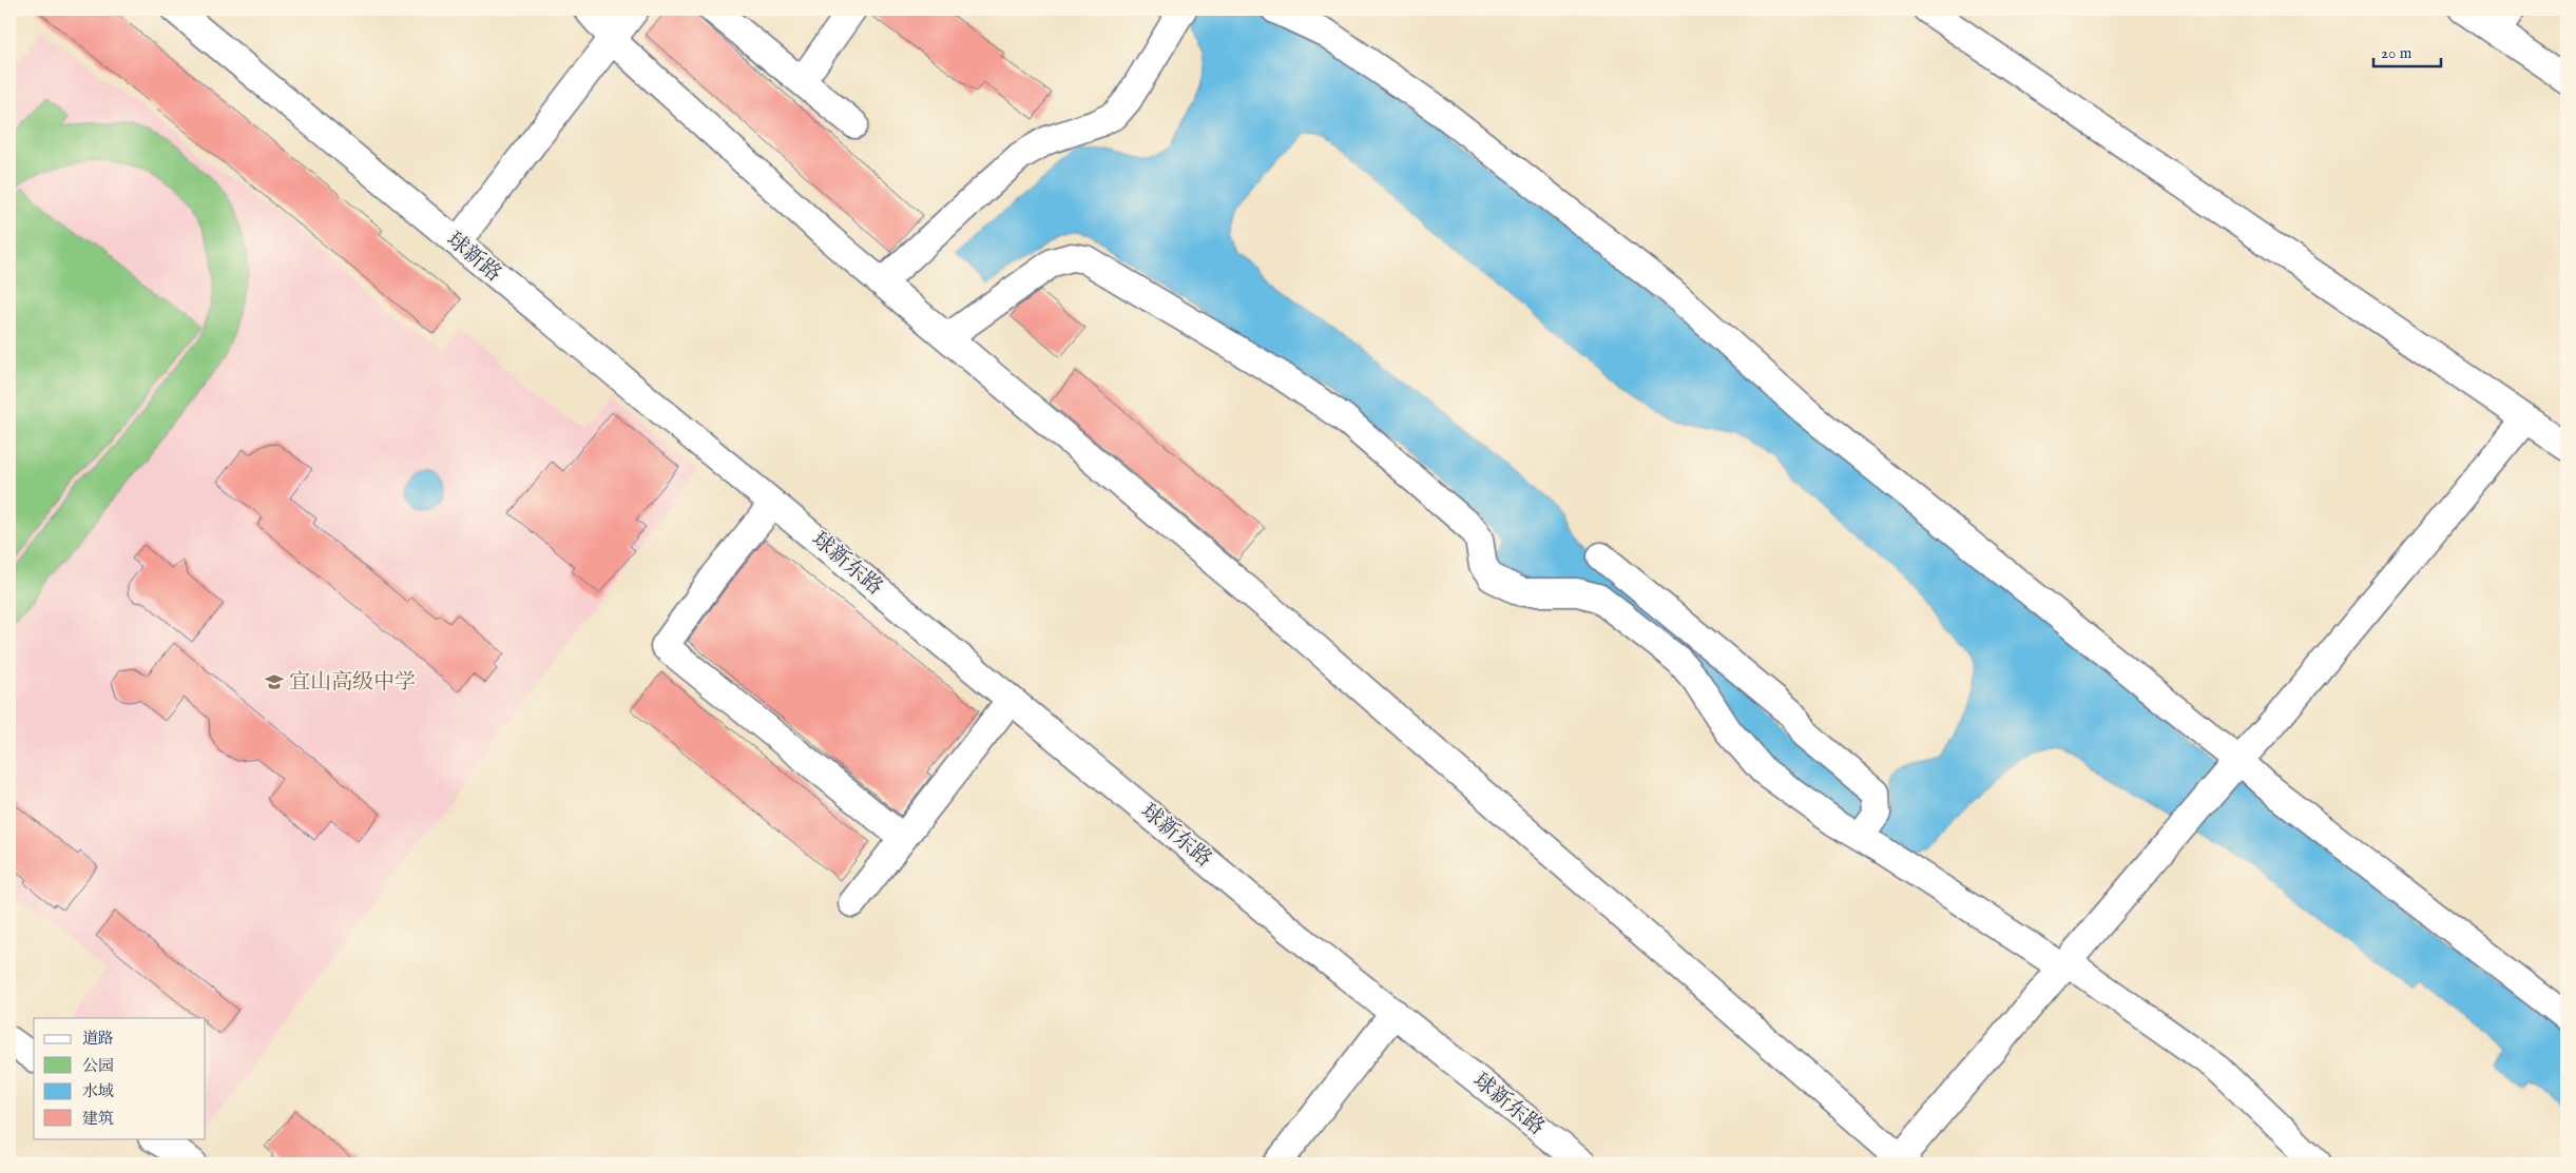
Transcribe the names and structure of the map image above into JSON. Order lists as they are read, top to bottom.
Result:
{
  "streets": {
    "street": ["球新路", "球新东路"]
  },
  "crossings": [
    ["球新路", "球新东路"]
  ],
  "places": {
    "school or university": ["宜山高级中学"]
  },
  "legend": [
    "道路",
    "公园",
    "水域",
    "建筑"
  ],
  "scale_bar": "20 m"
}
